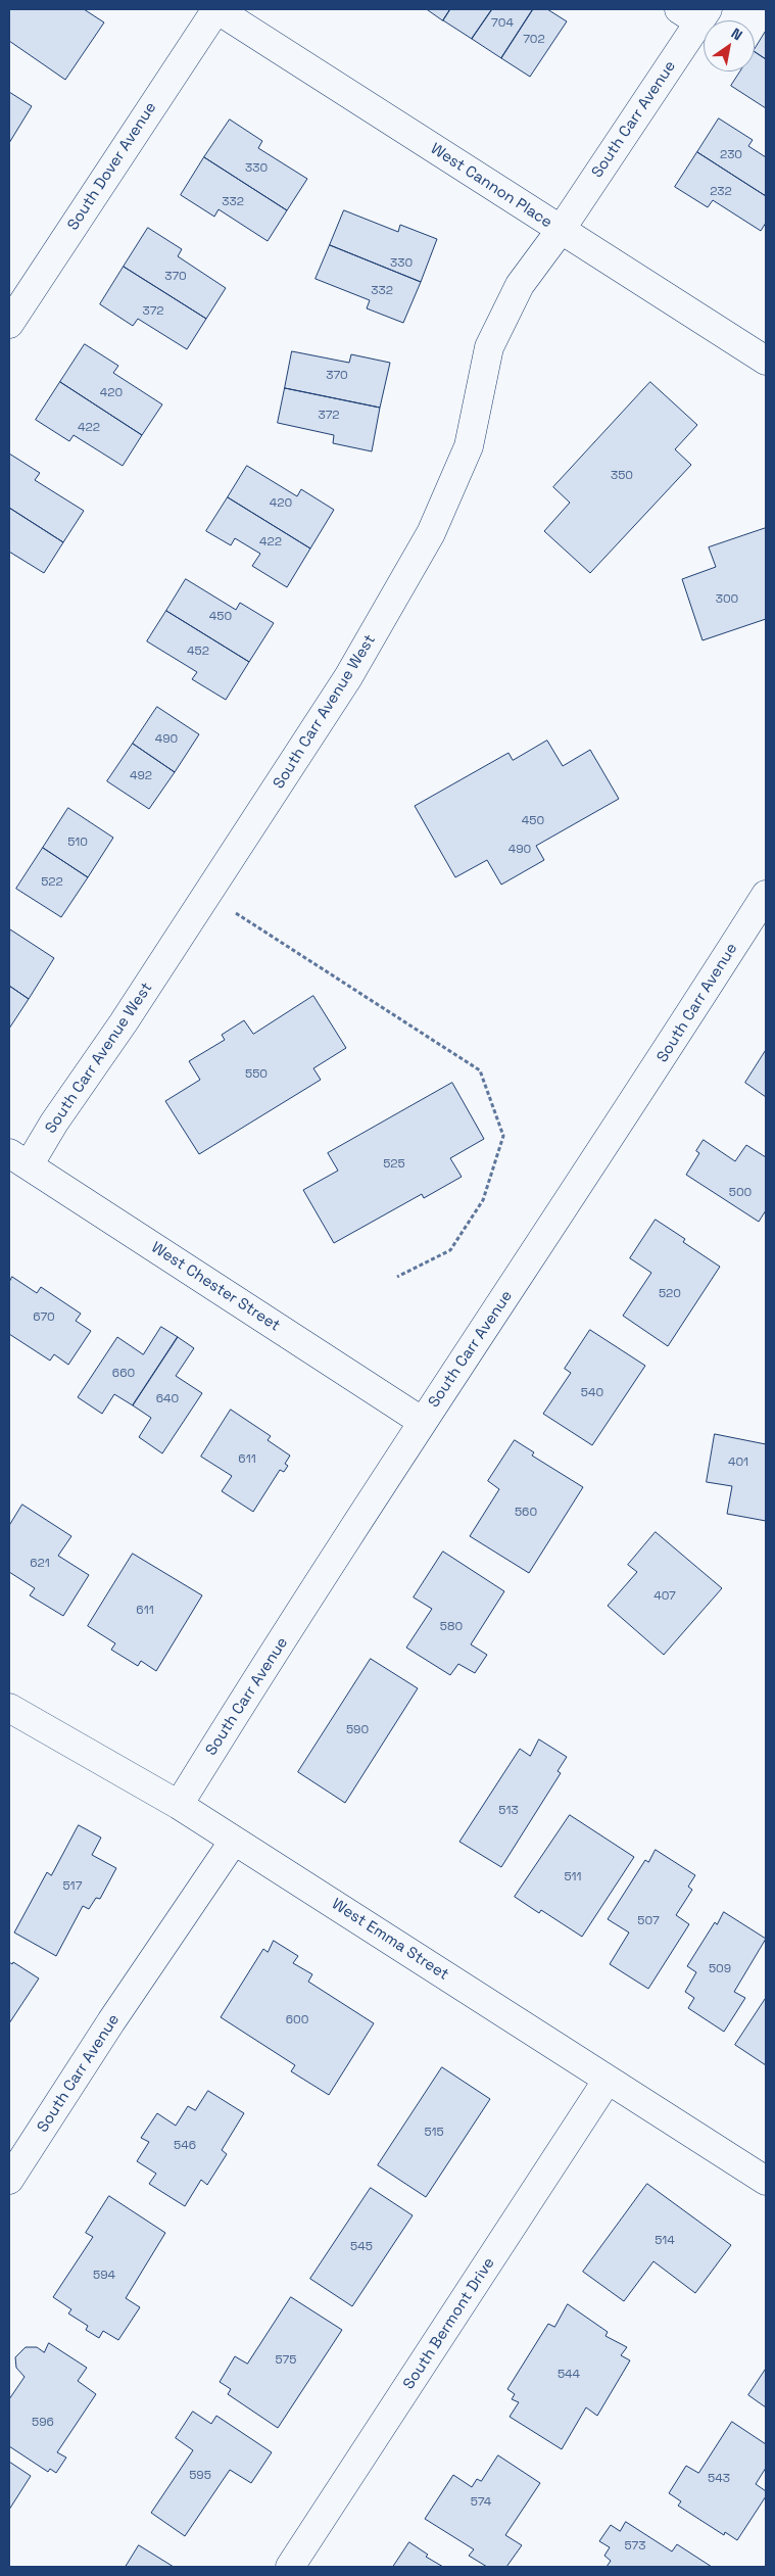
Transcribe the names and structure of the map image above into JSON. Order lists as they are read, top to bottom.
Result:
{
  "streets": {
    "street": [
      "South Carr Avenue",
      "South Dover Avenue",
      "West Cannon Place",
      "South Carr Avenue West",
      "West Chester Street",
      "West Emma Street",
      "South Bermont Drive"
    ]
  },
  "crossings": [
    ["South Carr Avenue", "West Cannon Place"],
    ["South Carr Avenue", "South Carr Avenue West"],
    ["South Carr Avenue", "West Chester Street"],
    ["South Carr Avenue", "West Emma Street"],
    ["South Dover Avenue", "West Cannon Place"],
    ["West Cannon Place", "South Carr Avenue West"],
    ["South Carr Avenue West", "West Chester Street"],
    ["West Emma Street", "South Bermont Drive"]
  ],
  "house_numbers": [
    "704",
    "702",
    "230",
    "330",
    "232",
    "332",
    "330",
    "370",
    "332",
    "372",
    "370",
    "420",
    "372",
    "422",
    "350",
    "420",
    "422",
    "300",
    "450",
    "452",
    "490",
    "492",
    "450",
    "510",
    "490",
    "522",
    "550",
    "525",
    "500",
    "520",
    "670",
    "660",
    "540",
    "640",
    "611",
    "401",
    "560",
    "621",
    "407",
    "611",
    "580",
    "590",
    "513",
    "511",
    "517",
    "507",
    "509",
    "600",
    "515",
    "546",
    "514",
    "545",
    "594",
    "575",
    "544",
    "596",
    "595",
    "543",
    "574",
    "573"
  ],
  "north": "top right"
}
